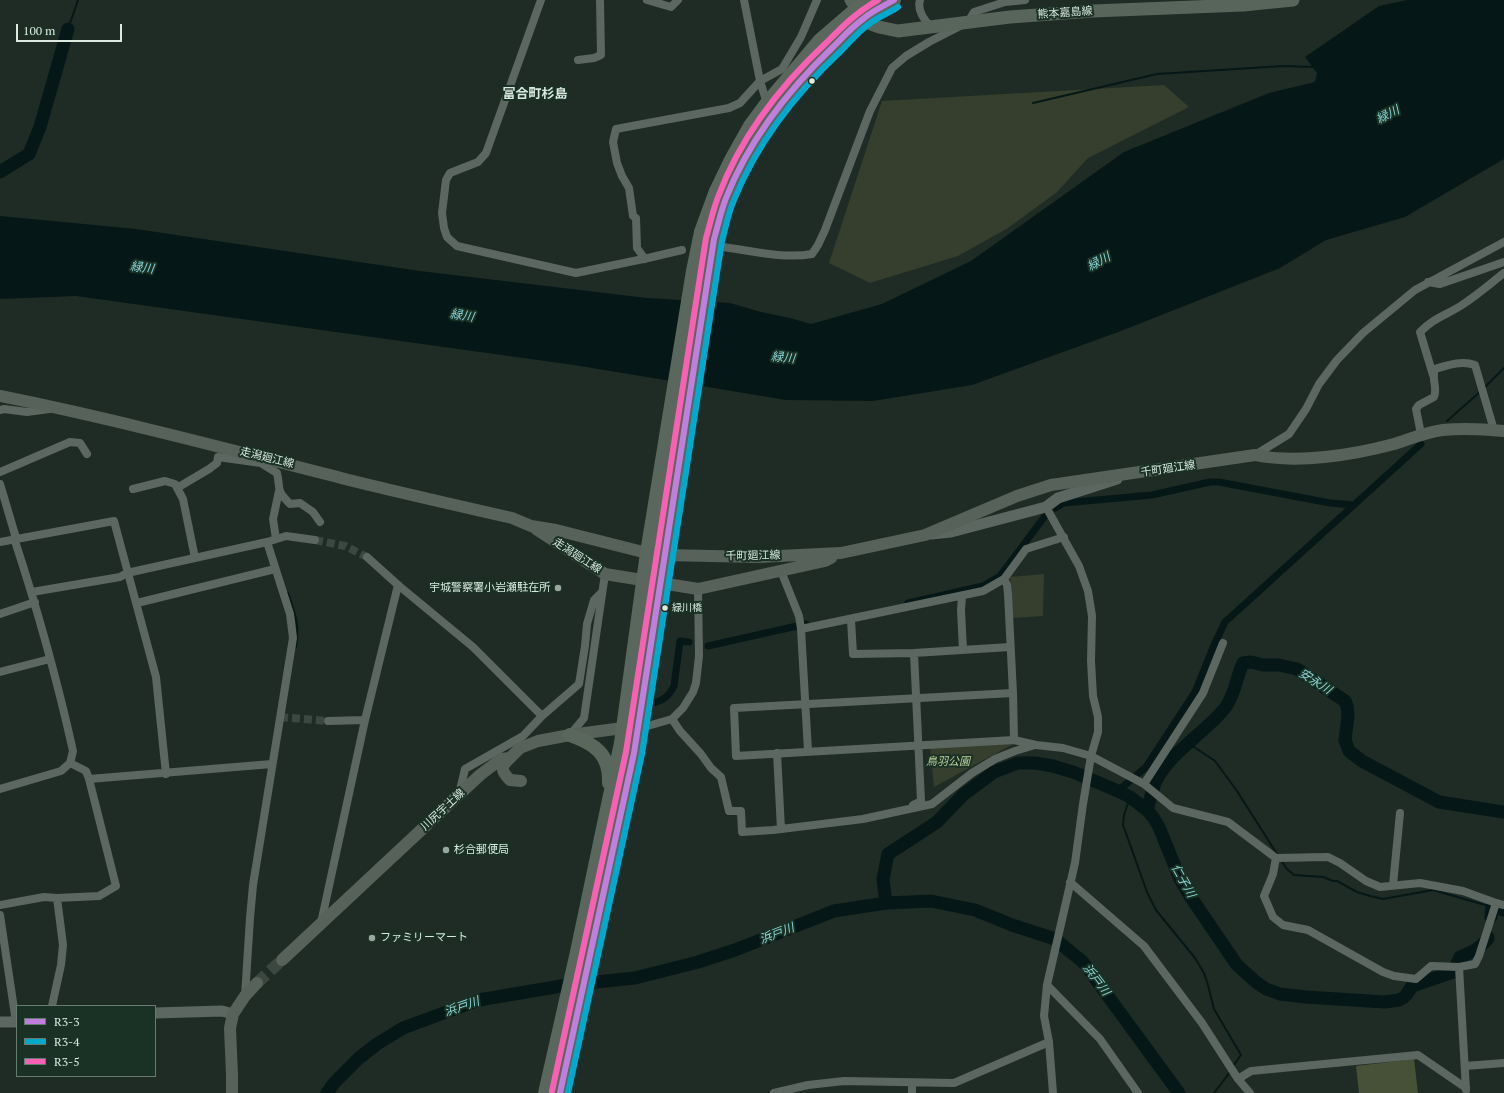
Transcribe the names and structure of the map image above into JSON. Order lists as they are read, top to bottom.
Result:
{
  "streets": {
    "main road": [
      "熊本嘉島線",
      "走潟廻江線",
      "千町廻江線",
      "川尻宇土線"
    ]
  },
  "crossings": [
    ["走潟廻江線", "千町廻江線"]
  ],
  "districts": ["富合町杉島"],
  "water": [
    "緑川",
    "安永川",
    "仁子川",
    "浜戸川"
  ],
  "parks": ["鳥羽公園"],
  "places": [
    "宇城警察署小岩瀬駐在所",
    "緑川橋",
    "杉合郵便局",
    "ファミリーマート"
  ],
  "lines": ["transit line R3-3", "transit line R3-5", "transit line R3-4"],
  "legend": ["R3-3", "R3-4", "R3-5"],
  "scale_bar": "100 m"
}
